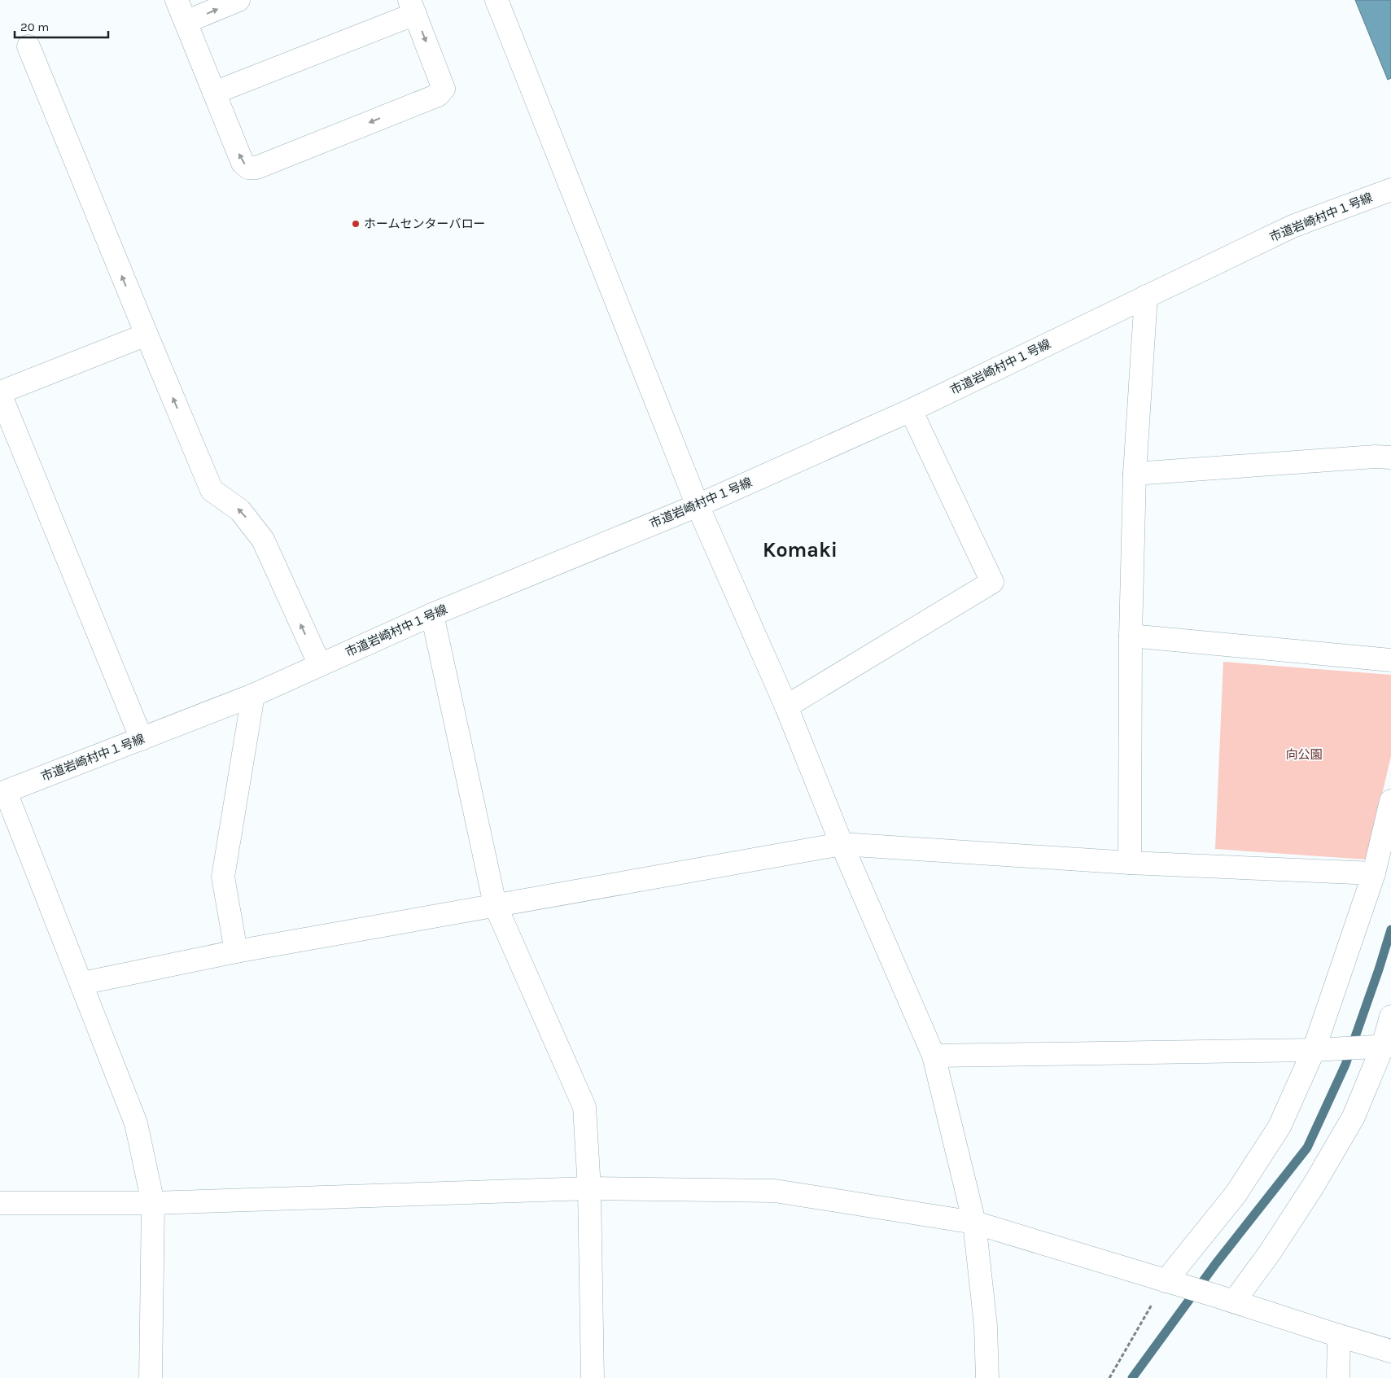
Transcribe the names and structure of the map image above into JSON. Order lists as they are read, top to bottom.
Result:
{
  "streets": {
    "street": ["市道岩崎村中１号線"]
  },
  "districts": ["Komaki"],
  "parks": ["向公園"],
  "places": ["ホームセンターバロー"],
  "scale_bar": "20 m"
}
